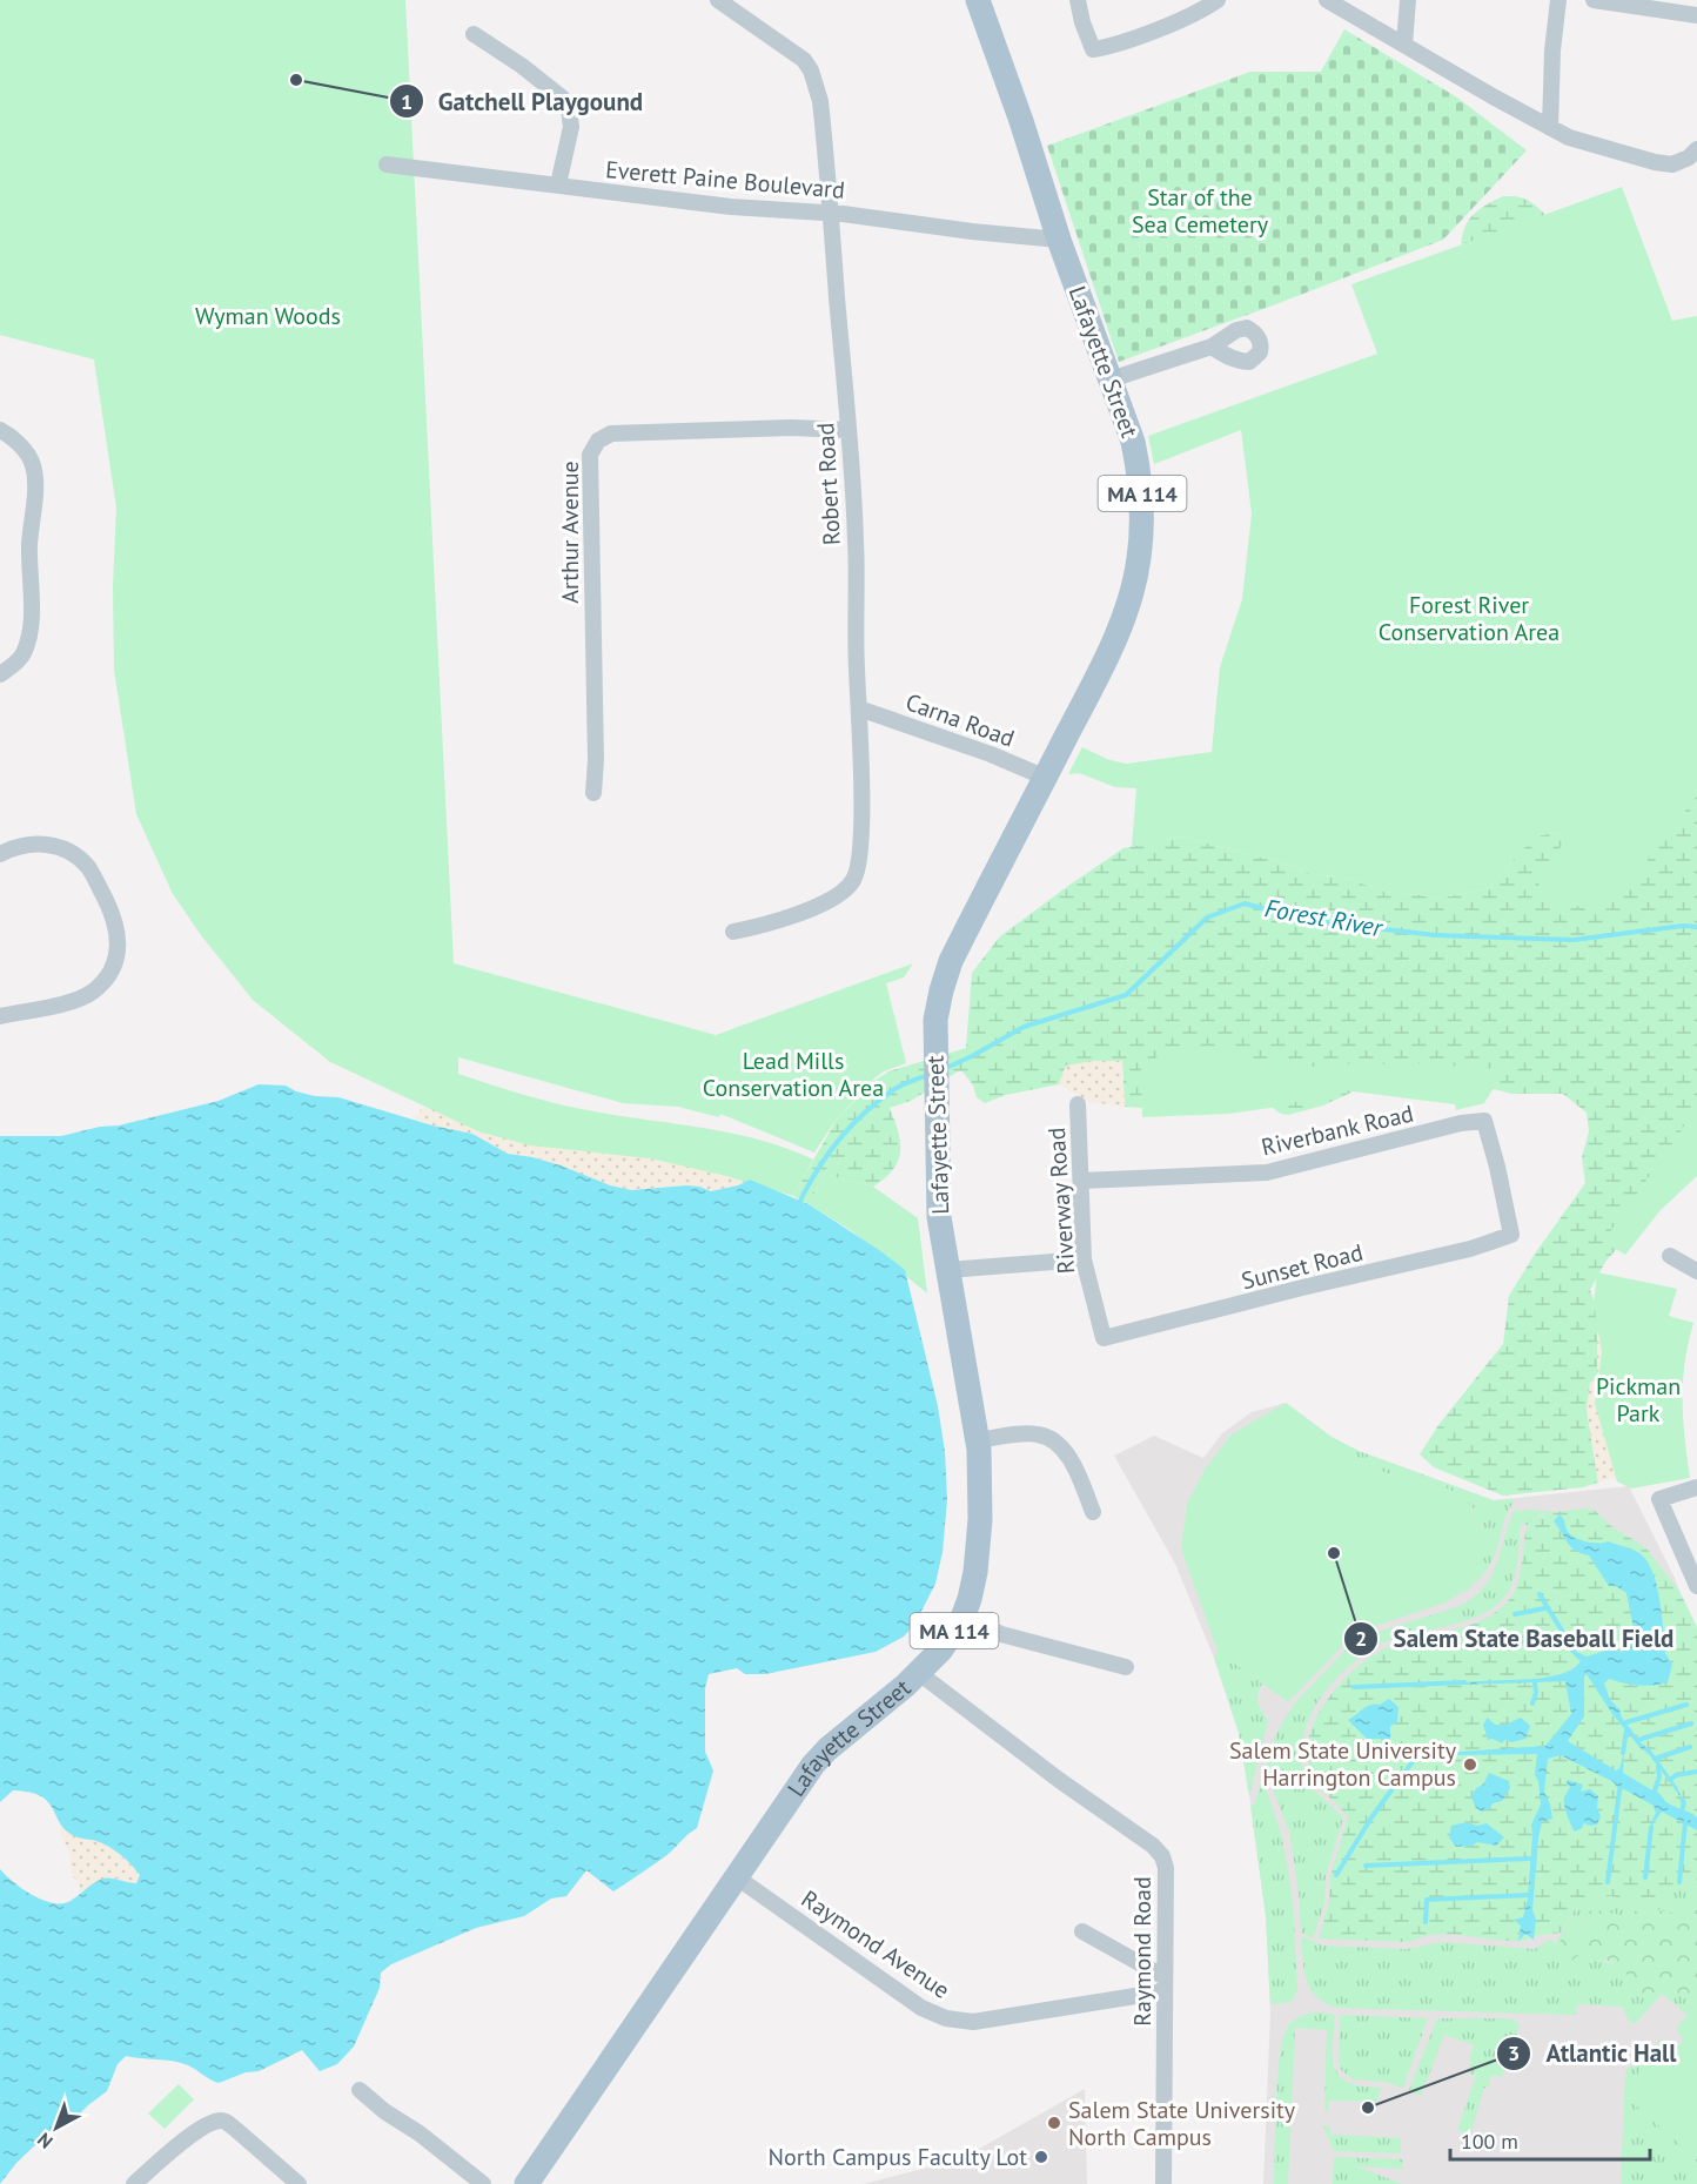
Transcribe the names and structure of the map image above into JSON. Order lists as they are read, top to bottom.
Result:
{
  "streets": {
    "main road": ["Lafayette Street", "MA 114"],
    "street": [
      "Everett Paine Boulevard",
      "Robert Road",
      "Arthur Avenue",
      "Carna Road",
      "Riverbank Road",
      "Riverway Road",
      "Sunset Road",
      "Raymond Avenue",
      "Raymond Road"
    ]
  },
  "crossings": [
    ["Everett Paine Boulevard", "Lafayette Street"],
    ["Everett Paine Boulevard", "Robert Road"],
    ["Lafayette Street", "Carna Road"],
    ["Lafayette Street", "Raymond Avenue"],
    ["Lafayette Street", "Raymond Road"],
    ["Robert Road", "Arthur Avenue"],
    ["Robert Road", "Carna Road"],
    ["Riverbank Road", "Riverway Road"],
    ["Riverbank Road", "Sunset Road"],
    ["Riverway Road", "Sunset Road"],
    ["Raymond Avenue", "Raymond Road"]
  ],
  "water": ["Forest River"],
  "parks": [
    "Star of the Sea Cemetery",
    "Wyman Woods",
    "Forest River Conservation Area",
    "Lead Mills Conservation Area",
    "Pickman Park"
  ],
  "places": [
    "Gatchell Playgound",
    "Salem State Baseball Field",
    "Salem State University Harrington Campus",
    "Atlantic Hall",
    "Salem State University North Campus",
    "North Campus Faculty Lot"
  ],
  "scale_bar": "100 m",
  "north": "bottom left"
}
